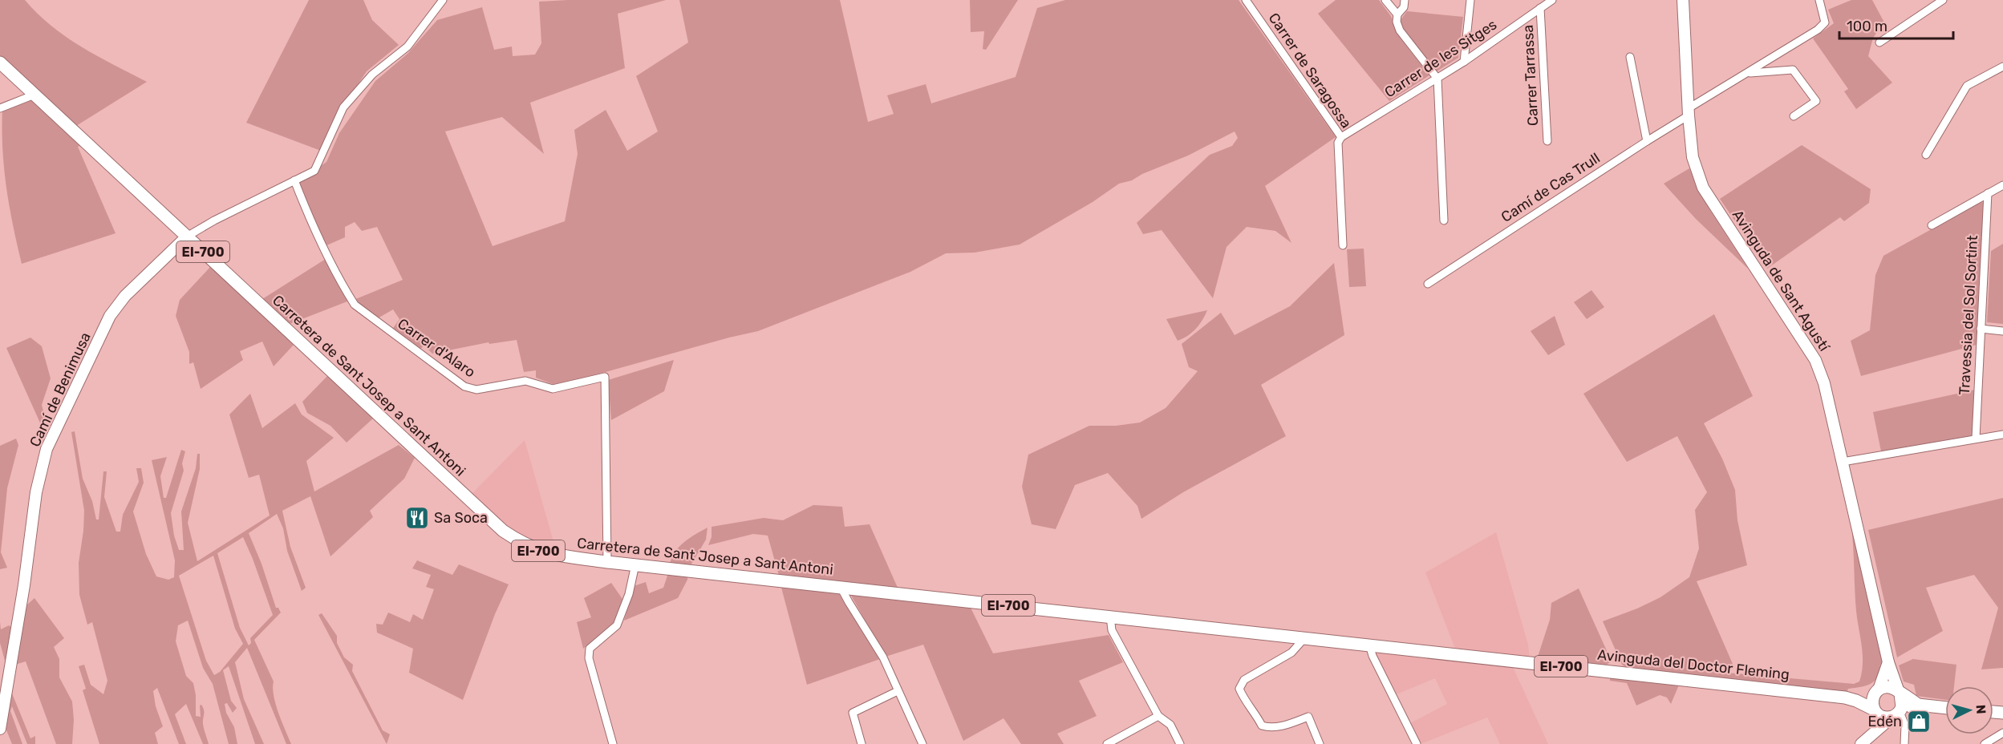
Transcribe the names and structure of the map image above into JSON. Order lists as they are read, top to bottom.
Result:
{
  "streets": {
    "main road": ["EI-700", "Carretera de Sant Josep a Sant Antoni", "Avinguda del Doctor Fleming"],
    "street": [
      "Carrer de les Sitges",
      "Carrer de Saragossa",
      "Carrer Tarrassa",
      "Camí de Cas Trull",
      "Avinguda de Sant Agustí",
      "Travessia del Sol Sortint",
      "Carrer d'Alaro",
      "Camí de Benimusa"
    ]
  },
  "crossings": [
    ["Carrer de les Sitges", "Carrer de Saragossa"],
    ["Carrer de les Sitges", "Carrer Tarrassa"],
    ["Camí de Cas Trull", "Avinguda de Sant Agustí"],
    ["EI-700", "Avinguda de Sant Agustí"],
    ["EI-700", "Avinguda del Doctor Fleming"],
    ["Avinguda de Sant Agustí", "Avinguda del Doctor Fleming"],
    ["Carrer d'Alaro", "Carretera de Sant Josep a Sant Antoni"],
    ["Carretera de Sant Josep a Sant Antoni", "Camí de Benimusa"],
    ["Carretera de Sant Josep a Sant Antoni", "Avinguda del Doctor Fleming"]
  ],
  "places": {
    "restaurant": ["Sa Soca"],
    "shop": ["Edén"]
  },
  "scale_bar": "100 m",
  "north": "right"
}
